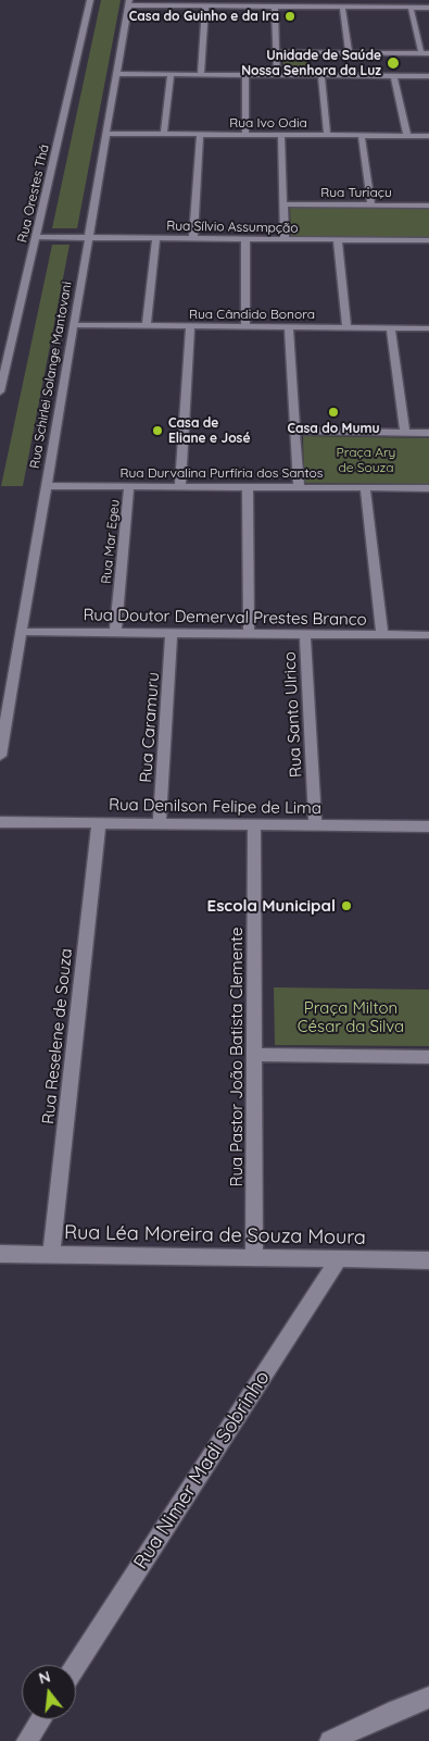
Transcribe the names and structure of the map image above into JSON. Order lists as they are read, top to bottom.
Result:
{
  "streets": {
    "street": [
      "Rua Ivo Odia",
      "Rua Turiaçu",
      "Rua Orestes Thá",
      "Rua Sílvio Assumpção",
      "Rua Cândido Bonora",
      "Rua Schirlei Solange Mantovani",
      "Rua Durvalina Purfíria dos Santos",
      "Rua Mar Egeu",
      "Rua Doutor Demerval Prestes Branco",
      "Rua Santo Ulrico",
      "Rua Caramuru",
      "Rua Denilson Felipe de Lima",
      "Rua Reselene de Souza",
      "Rua Pastor João Batista Clemente",
      "Rua Léa Moreira de Souza Moura",
      "Rua Nimer Madi Sobrinho"
    ]
  },
  "crossings": [
    ["Rua Ivo Odia", "Rua Schirlei Solange Mantovani"],
    ["Rua Orestes Thá", "Rua Sílvio Assumpção"],
    ["Rua Sílvio Assumpção", "Rua Schirlei Solange Mantovani"],
    ["Rua Cândido Bonora", "Rua Schirlei Solange Mantovani"],
    ["Rua Schirlei Solange Mantovani", "Rua Durvalina Purfíria dos Santos"],
    ["Rua Schirlei Solange Mantovani", "Rua Doutor Demerval Prestes Branco"],
    ["Rua Durvalina Purfíria dos Santos", "Rua Mar Egeu"],
    ["Rua Mar Egeu", "Rua Doutor Demerval Prestes Branco"],
    ["Rua Doutor Demerval Prestes Branco", "Rua Santo Ulrico"],
    ["Rua Doutor Demerval Prestes Branco", "Rua Caramuru"],
    ["Rua Santo Ulrico", "Rua Denilson Felipe de Lima"],
    ["Rua Caramuru", "Rua Denilson Felipe de Lima"],
    ["Rua Denilson Felipe de Lima", "Rua Reselene de Souza"],
    ["Rua Denilson Felipe de Lima", "Rua Pastor João Batista Clemente"],
    ["Rua Reselene de Souza", "Rua Léa Moreira de Souza Moura"],
    ["Rua Pastor João Batista Clemente", "Rua Léa Moreira de Souza Moura"],
    ["Rua Léa Moreira de Souza Moura", "Rua Nimer Madi Sobrinho"]
  ],
  "parks": ["Praça Ary de Souza", "Praça Milton César da Silva"],
  "places": [
    "Casa do Guinho e da Ira",
    "Unidade de Saúde Nossa Senhora da Luz",
    "Casa do Mumu",
    "Casa de Eliane e José",
    "Escola Municipal"
  ],
  "north": "top"
}
